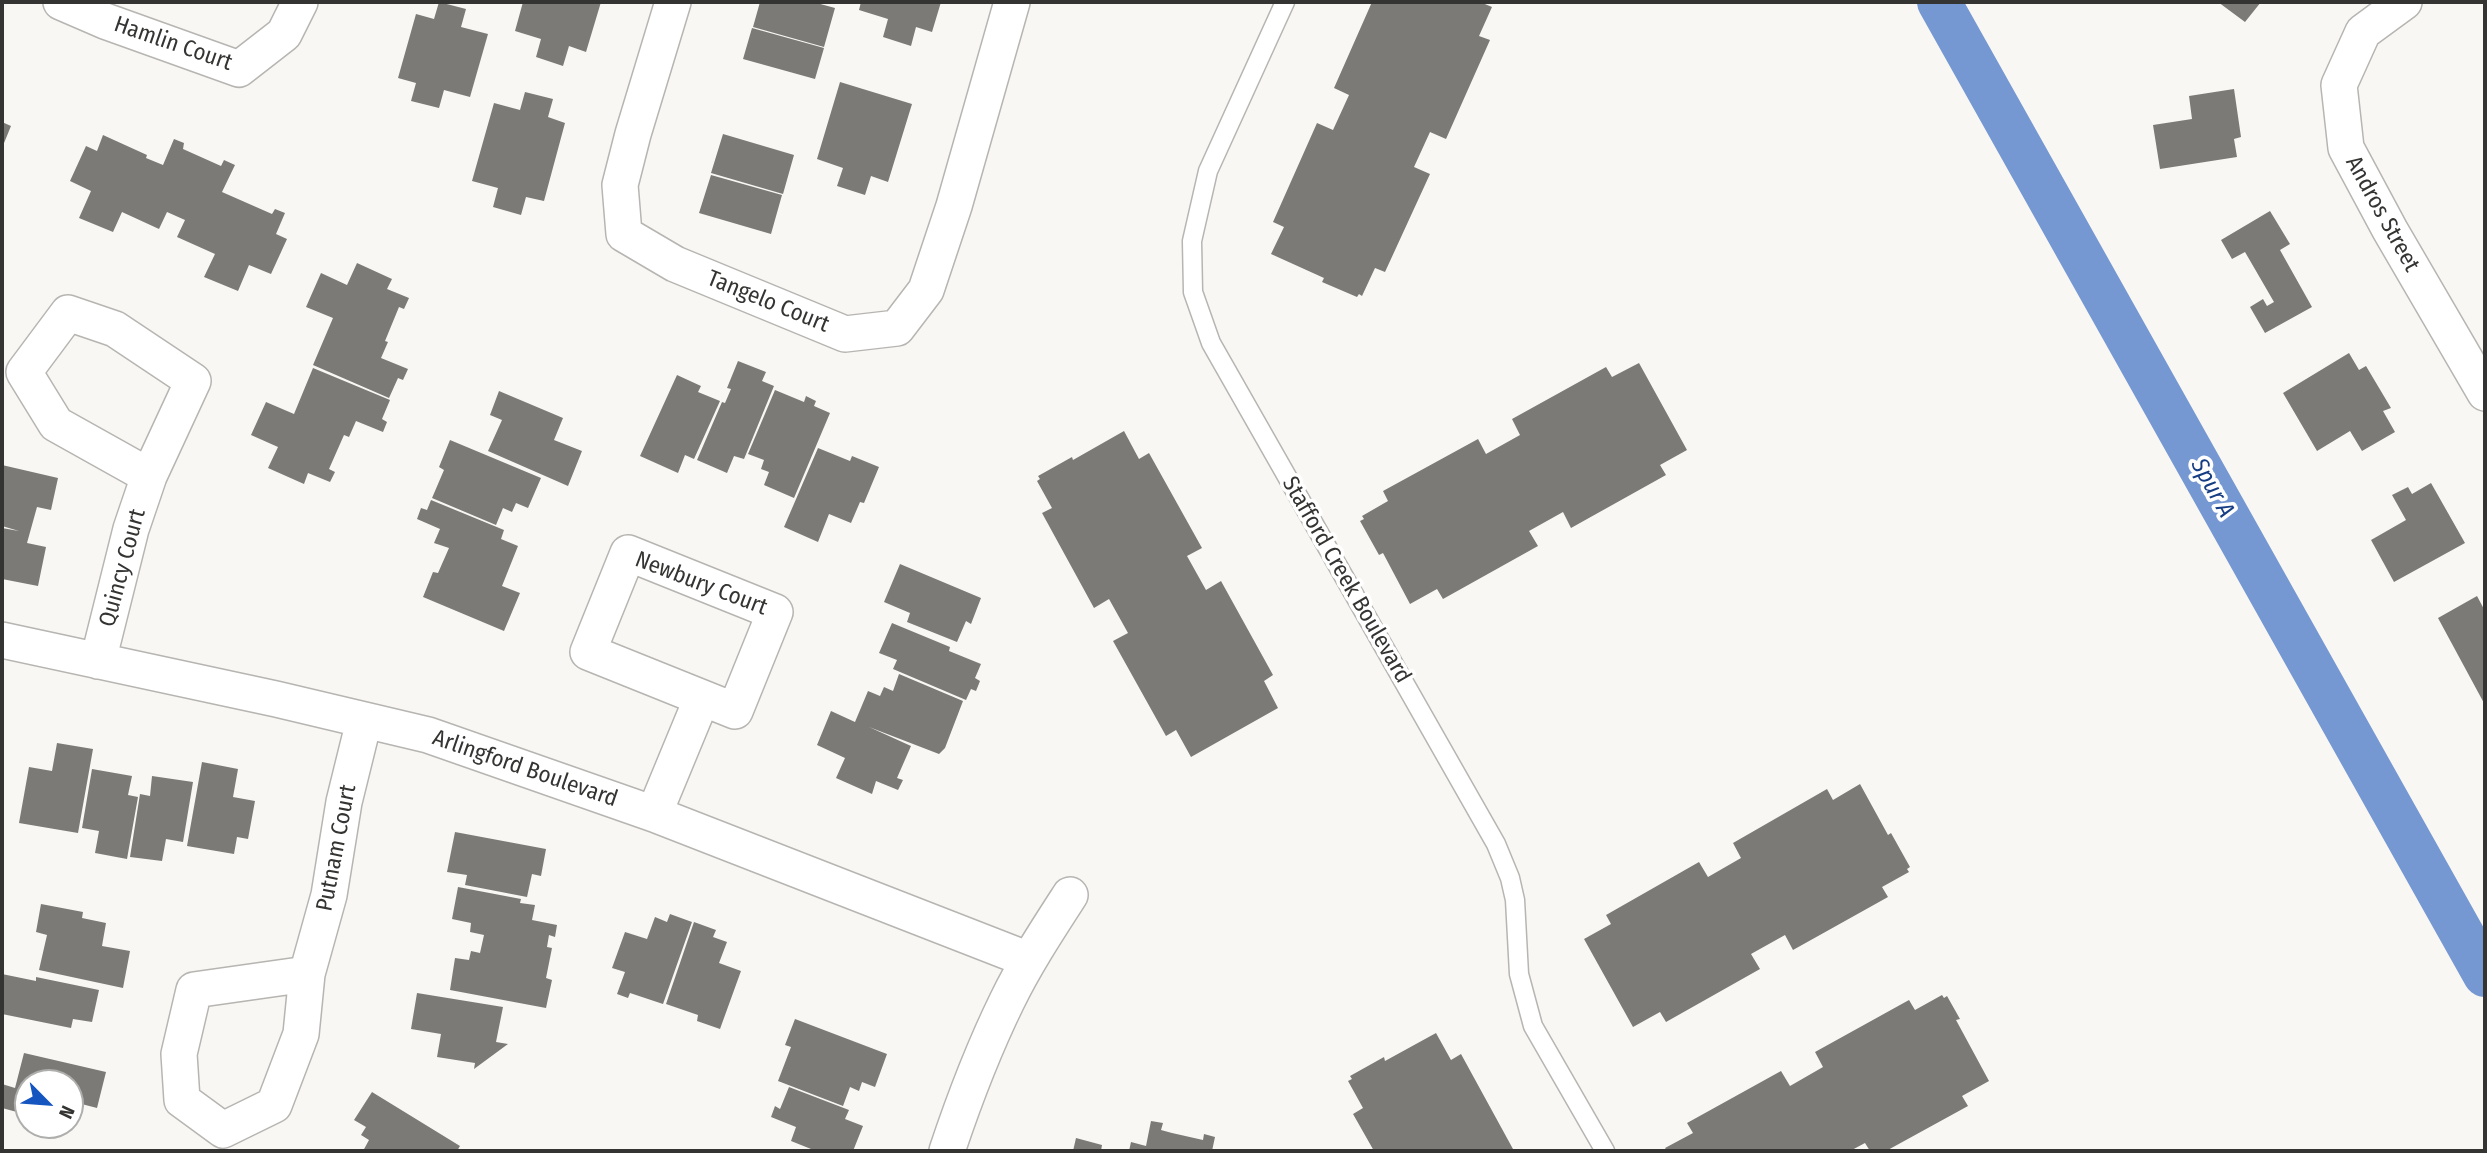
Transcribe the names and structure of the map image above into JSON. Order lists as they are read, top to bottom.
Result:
{
  "streets": {
    "street": [
      "Hamlin Court",
      "Andros Street",
      "Tangelo Court",
      "Quincy Court",
      "Newbury Court",
      "Arlingford Boulevard",
      "Putnam Court"
    ],
    "lane": ["Stafford Creek Boulevard"]
  },
  "crossings": [
    ["Quincy Court", "Arlingford Boulevard"],
    ["Arlingford Boulevard", "Putnam Court"]
  ],
  "water": ["Spur A"],
  "north": "bottom right"
}
